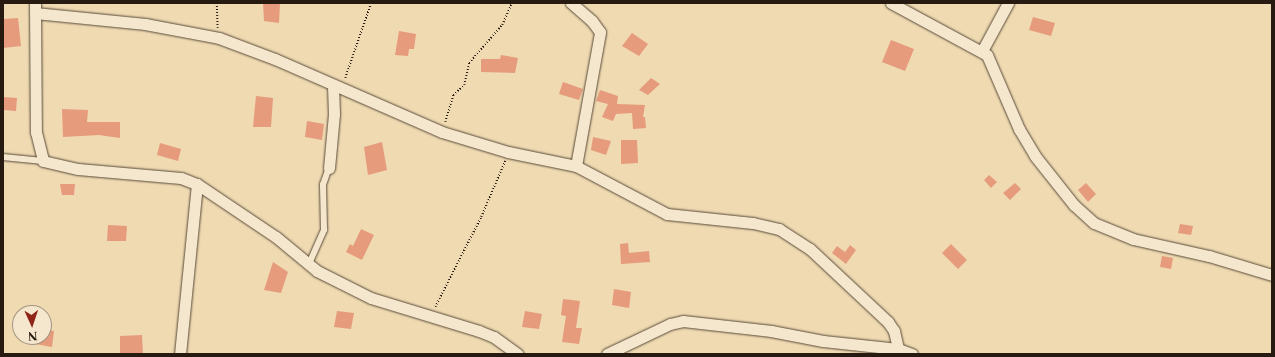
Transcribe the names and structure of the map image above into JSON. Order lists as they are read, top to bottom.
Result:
{
  "north": "bottom"
}
